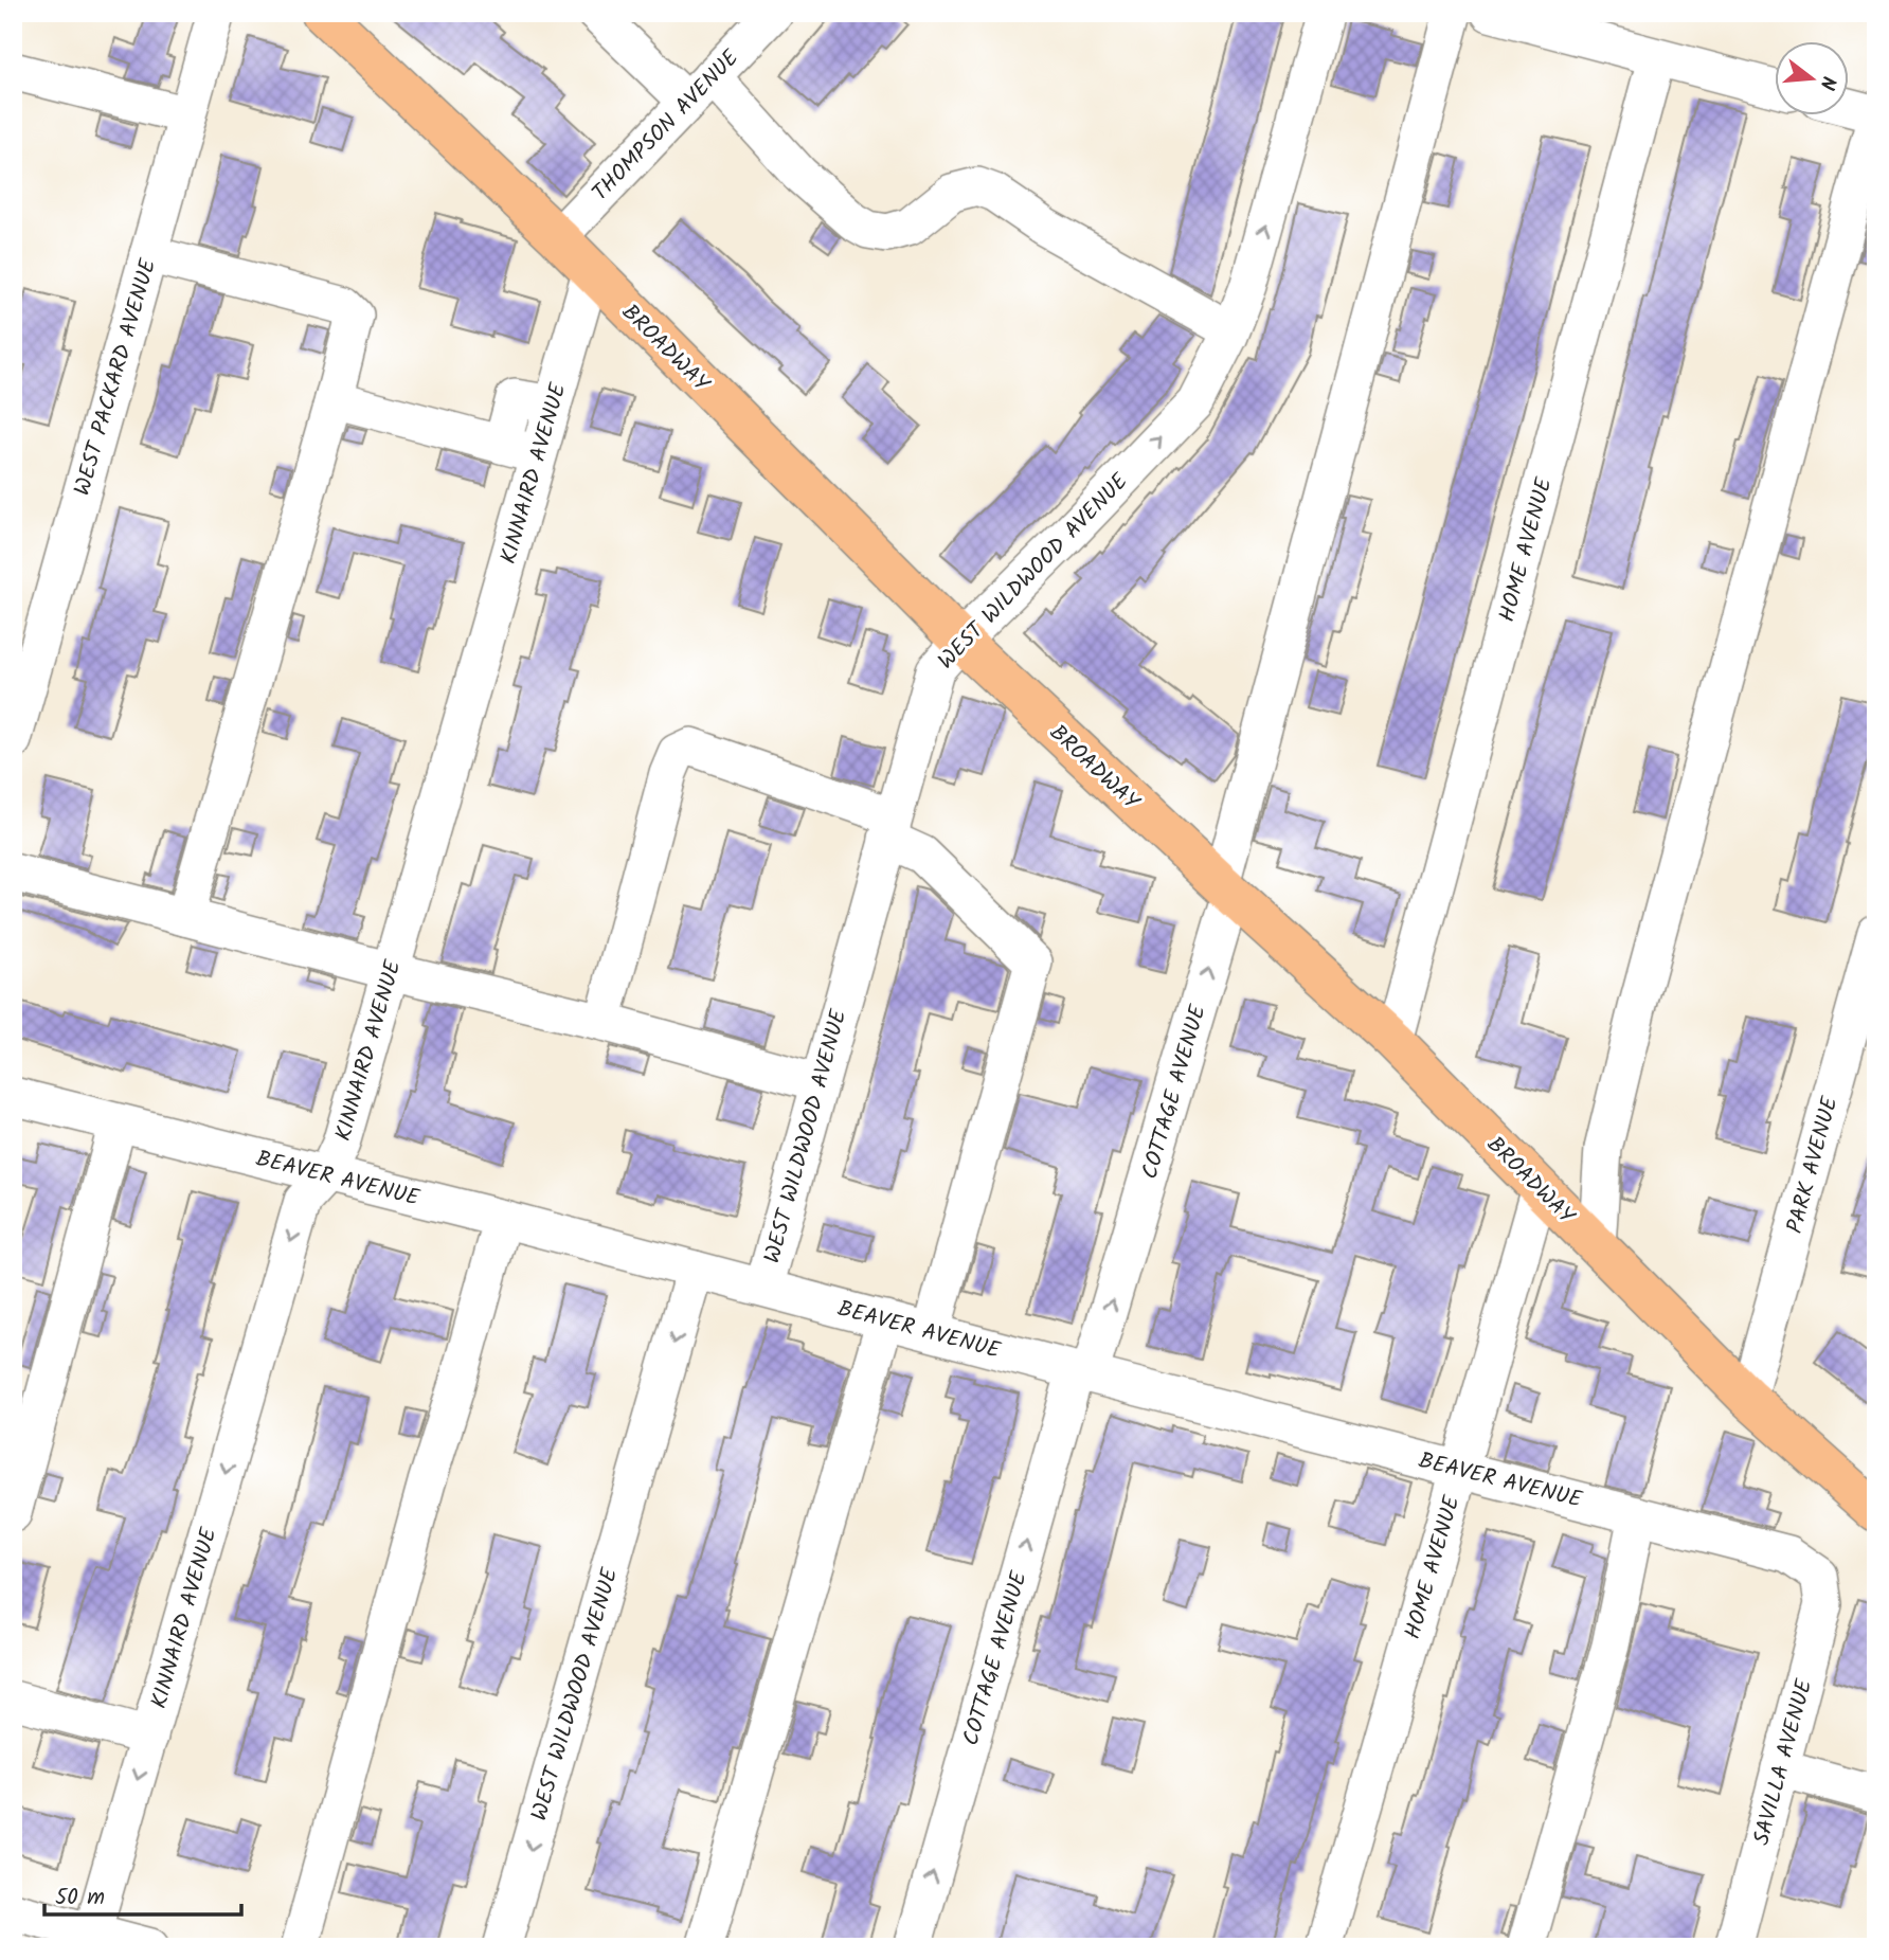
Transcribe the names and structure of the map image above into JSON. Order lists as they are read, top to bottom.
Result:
{
  "streets": {
    "main road": ["BROADWAY"],
    "street": [
      "THOMPSON AVENUE",
      "WEST PACKARD AVENUE",
      "KINNAIRD AVENUE",
      "HOME AVENUE",
      "WEST WILDWOOD AVENUE",
      "COTTAGE AVENUE",
      "PARK AVENUE",
      "BEAVER AVENUE",
      "SAVILLA AVENUE"
    ]
  },
  "crossings": [
    ["THOMPSON AVENUE", "BROADWAY"],
    ["BROADWAY", "KINNAIRD AVENUE"],
    ["BROADWAY", "HOME AVENUE"],
    ["BROADWAY", "WEST WILDWOOD AVENUE"],
    ["BROADWAY", "COTTAGE AVENUE"],
    ["BROADWAY", "PARK AVENUE"],
    ["KINNAIRD AVENUE", "BEAVER AVENUE"],
    ["HOME AVENUE", "BEAVER AVENUE"],
    ["WEST WILDWOOD AVENUE", "BEAVER AVENUE"],
    ["COTTAGE AVENUE", "BEAVER AVENUE"],
    ["BEAVER AVENUE", "SAVILLA AVENUE"]
  ],
  "scale_bar": "50 m",
  "north": "right"
}
